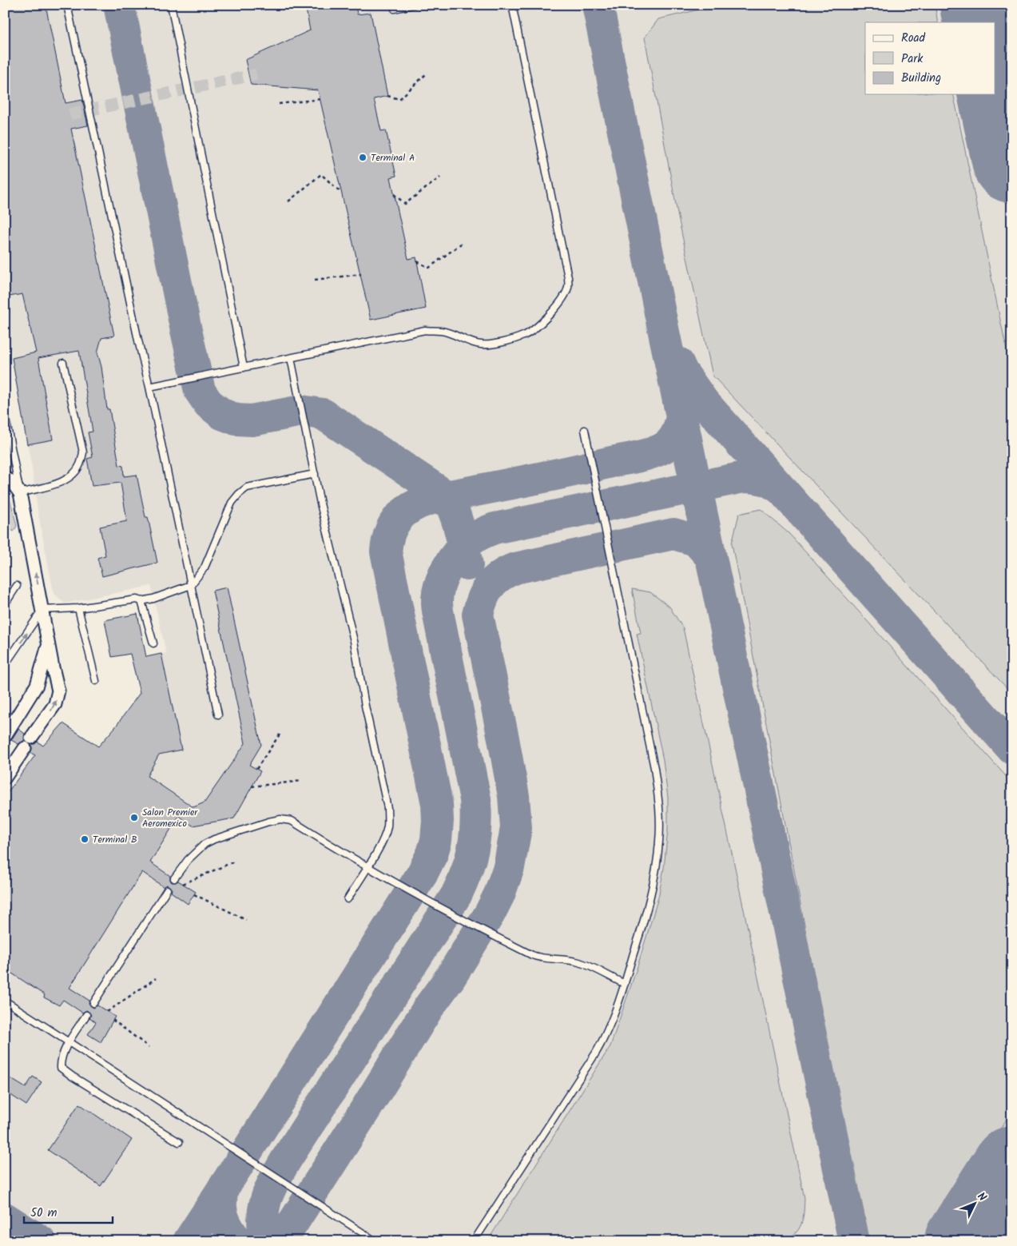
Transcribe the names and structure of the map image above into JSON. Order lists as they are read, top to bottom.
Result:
{
  "places": ["Terminal A", "Salon Premier Aeromexico", "Terminal B"],
  "legend": ["Road", "Park", "Building"],
  "scale_bar": "50 m",
  "north": "top right"
}
